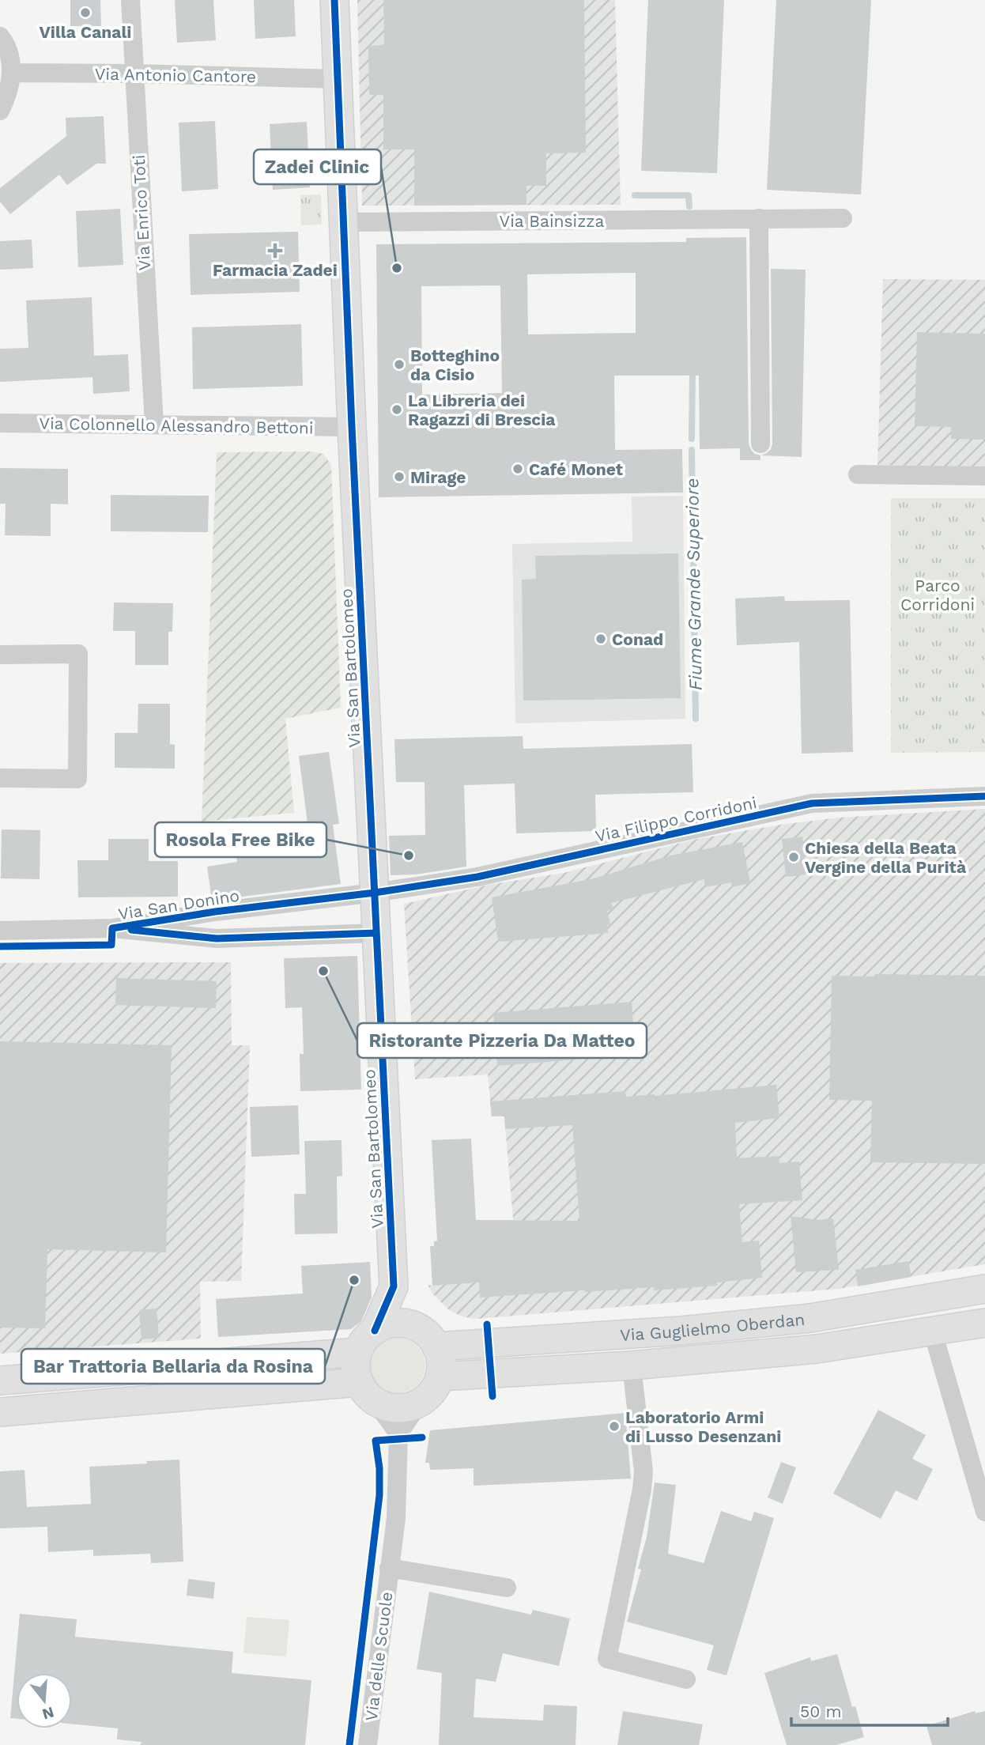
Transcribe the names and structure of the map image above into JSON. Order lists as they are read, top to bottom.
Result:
{
  "streets": {
    "main road": ["Via San Bartolomeo", "Via Guglielmo Oberdan"],
    "street": [
      "Via Antonio Cantore",
      "Via Enrico Toti",
      "Via Bainsizza",
      "Via Colonnello Alessandro Bettoni",
      "Via Filippo Corridoni",
      "Via San Donino",
      "Via delle Scuole"
    ]
  },
  "crossings": [
    ["Via Antonio Cantore", "Via Enrico Toti"],
    ["Via Antonio Cantore", "Via San Bartolomeo"],
    ["Via Enrico Toti", "Via Colonnello Alessandro Bettoni"],
    ["Via Bainsizza", "Via San Bartolomeo"],
    ["Via Colonnello Alessandro Bettoni", "Via San Bartolomeo"],
    ["Via San Bartolomeo", "Via Filippo Corridoni"],
    ["Via San Bartolomeo", "Via San Donino"],
    ["Via San Bartolomeo", "Via Guglielmo Oberdan"],
    ["Via Filippo Corridoni", "Via San Donino"]
  ],
  "water": ["Fiume Grande Superiore"],
  "parks": ["Parco Corridoni"],
  "places": {
    "other": [
      "Villa Canali",
      "Zadei Clinic",
      "Botteghino da Cisio",
      "La Libreria dei Ragazzi di Brescia",
      "Café Monet",
      "Mirage",
      "Conad",
      "Rosola Free Bike",
      "Chiesa della Beata Vergine della Purità",
      "Ristorante Pizzeria Da Matteo",
      "Bar Trattoria Bellaria da Rosina",
      "Laboratorio Armi di Lusso Desenzani"
    ],
    "health": ["Farmacia Zadei"]
  },
  "scale_bar": "50 m",
  "north": "bottom"
}
